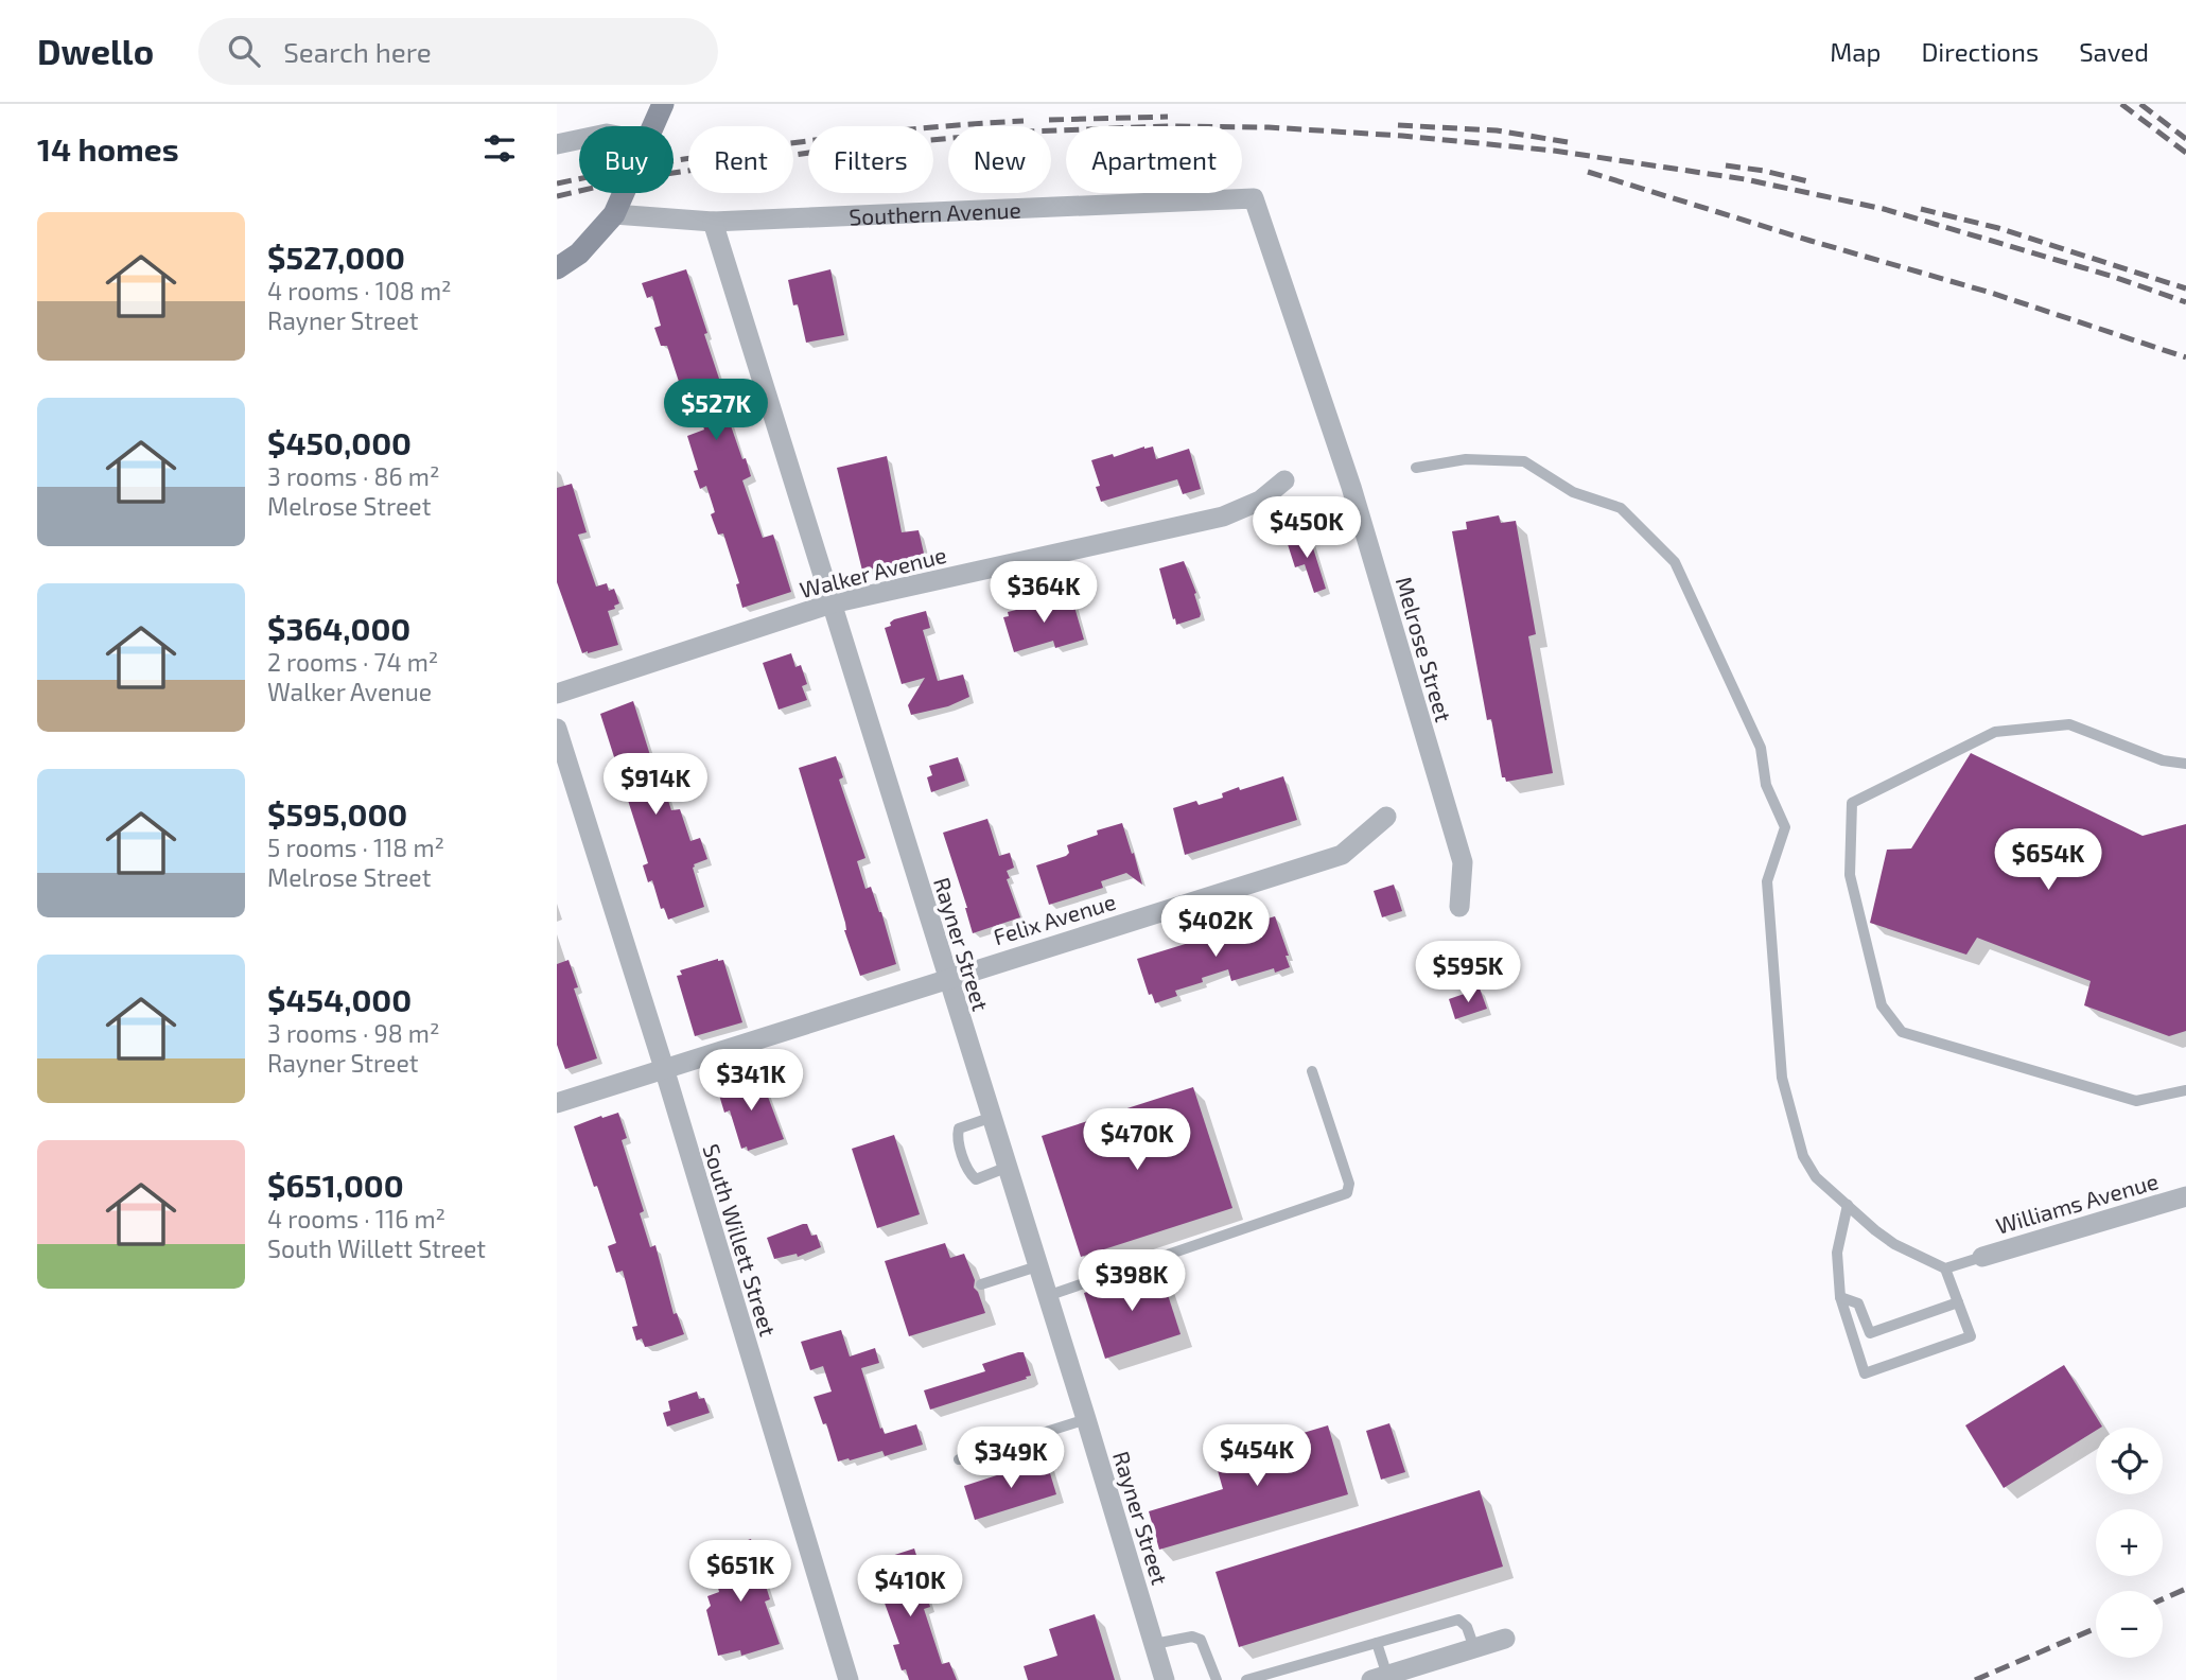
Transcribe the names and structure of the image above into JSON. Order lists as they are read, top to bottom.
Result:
{
  "streets": {
    "street": [
      "Southern Avenue",
      "Walker Avenue",
      "Melrose Street",
      "Felix Avenue",
      "Rayner Street",
      "Williams Avenue",
      "South Willett Street"
    ]
  },
  "crossings": [
    ["Southern Avenue", "Melrose Street"],
    ["Southern Avenue", "Rayner Street"],
    ["Walker Avenue", "Rayner Street"],
    ["Felix Avenue", "Rayner Street"],
    ["Felix Avenue", "South Willett Street"]
  ],
  "page": {
    "header": "Dwello",
    "search": "Search here",
    "nav": ["Map", "Directions", "Saved"],
    "heading": "14 homes",
    "chip": [
      "Buy",
      "Rent",
      "Filters",
      "New",
      "Apartment"
    ],
    "list": [
      {
        "name": "$527,000",
        "note": "4 rooms · 108 m² · Rayner Street"
      },
      {
        "name": "$450,000",
        "note": "3 rooms · 86 m² · Melrose Street"
      },
      {
        "name": "$364,000",
        "note": "2 rooms · 74 m² · Walker Avenue"
      },
      {
        "name": "$595,000",
        "note": "5 rooms · 118 m² · Melrose Street"
      },
      {
        "name": "$454,000",
        "note": "3 rooms · 98 m² · Rayner Street"
      },
      {
        "name": "$651,000",
        "note": "4 rooms · 116 m² · South Willett Street"
      }
    ],
    "price": [
      "$527K",
      "$450K",
      "$364K",
      "$914K",
      "$654K",
      "$402K",
      "$595K",
      "$341K",
      "$470K",
      "$398K",
      "$454K",
      "$349K",
      "$651K",
      "$410K"
    ],
    "map_buttons": ["+", "−"]
  }
}
